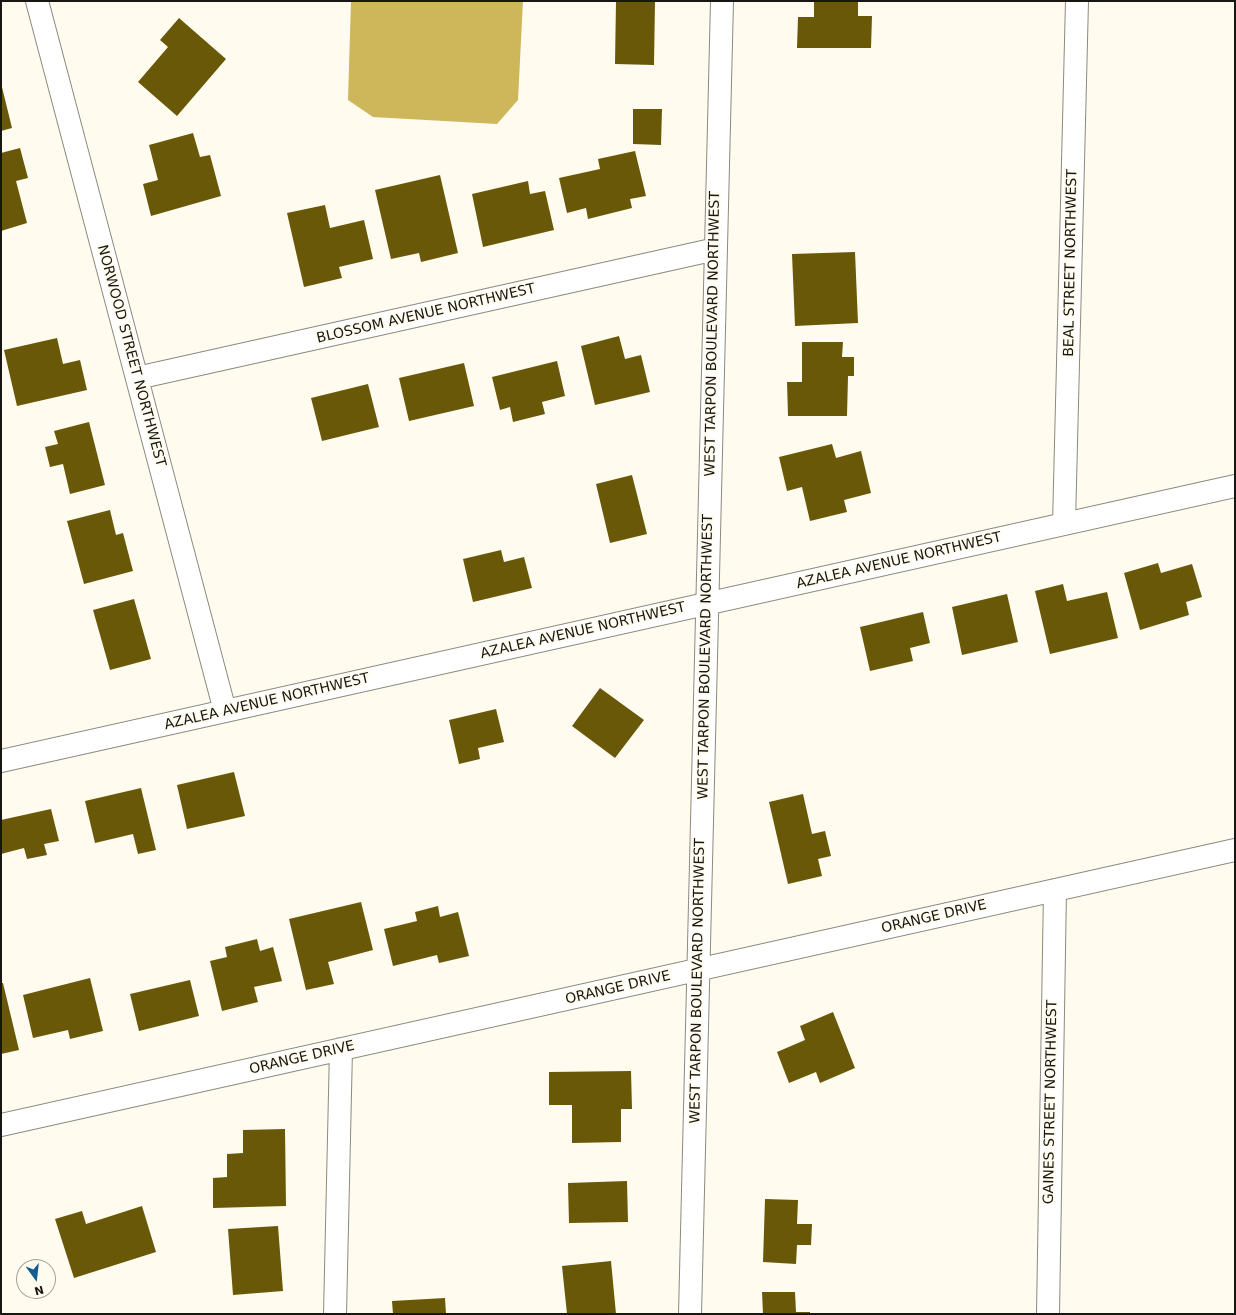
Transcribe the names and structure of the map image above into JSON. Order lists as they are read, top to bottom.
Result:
{
  "streets": {
    "street": [
      "BEAL STREET NORTHWEST",
      "BLOSSOM AVENUE NORTHWEST",
      "WEST TARPON BOULEVARD NORTHWEST",
      "NORWOOD STREET NORTHWEST",
      "AZALEA AVENUE NORTHWEST",
      "ORANGE DRIVE",
      "GAINES STREET NORTHWEST"
    ]
  },
  "crossings": [
    ["BEAL STREET NORTHWEST", "AZALEA AVENUE NORTHWEST"],
    ["BLOSSOM AVENUE NORTHWEST", "WEST TARPON BOULEVARD NORTHWEST"],
    ["BLOSSOM AVENUE NORTHWEST", "NORWOOD STREET NORTHWEST"],
    ["WEST TARPON BOULEVARD NORTHWEST", "AZALEA AVENUE NORTHWEST"],
    ["WEST TARPON BOULEVARD NORTHWEST", "ORANGE DRIVE"],
    ["NORWOOD STREET NORTHWEST", "AZALEA AVENUE NORTHWEST"],
    ["ORANGE DRIVE", "GAINES STREET NORTHWEST"]
  ],
  "north": "bottom"
}
